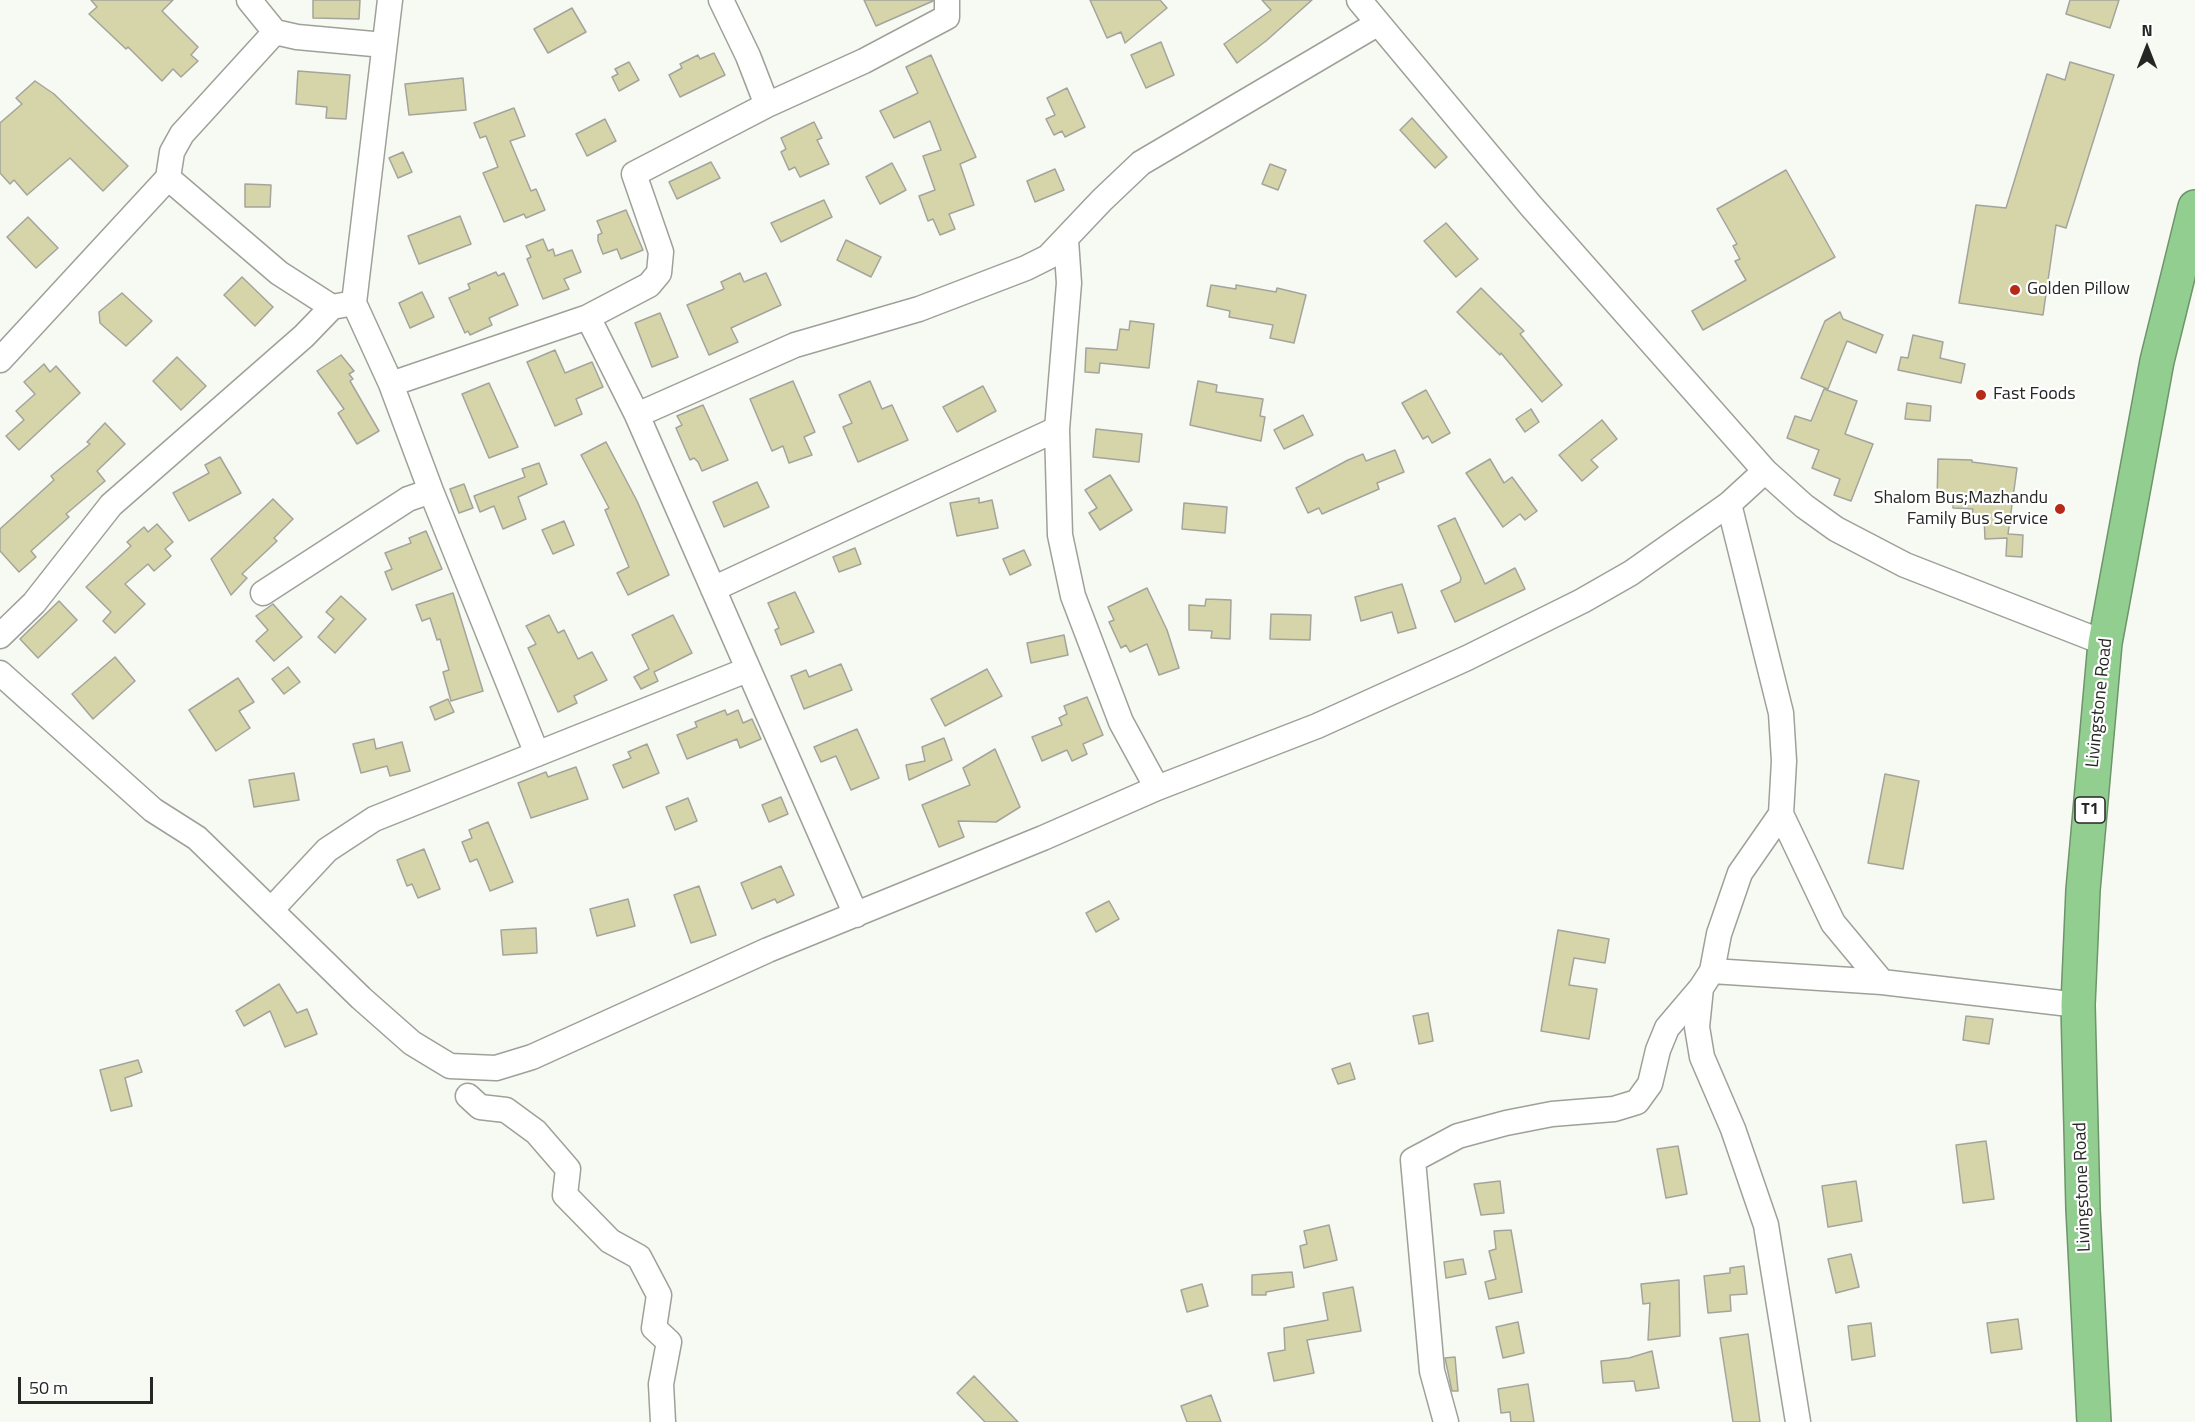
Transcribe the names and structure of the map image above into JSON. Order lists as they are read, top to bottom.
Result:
{
  "streets": {
    "highway": ["Livingstone Road", "T1"]
  },
  "places": ["Golden Pillow", "Fast Foods", "Shalom Bus;Mazhandu Family Bus Service"],
  "scale_bar": "50 m",
  "north": "top"
}
